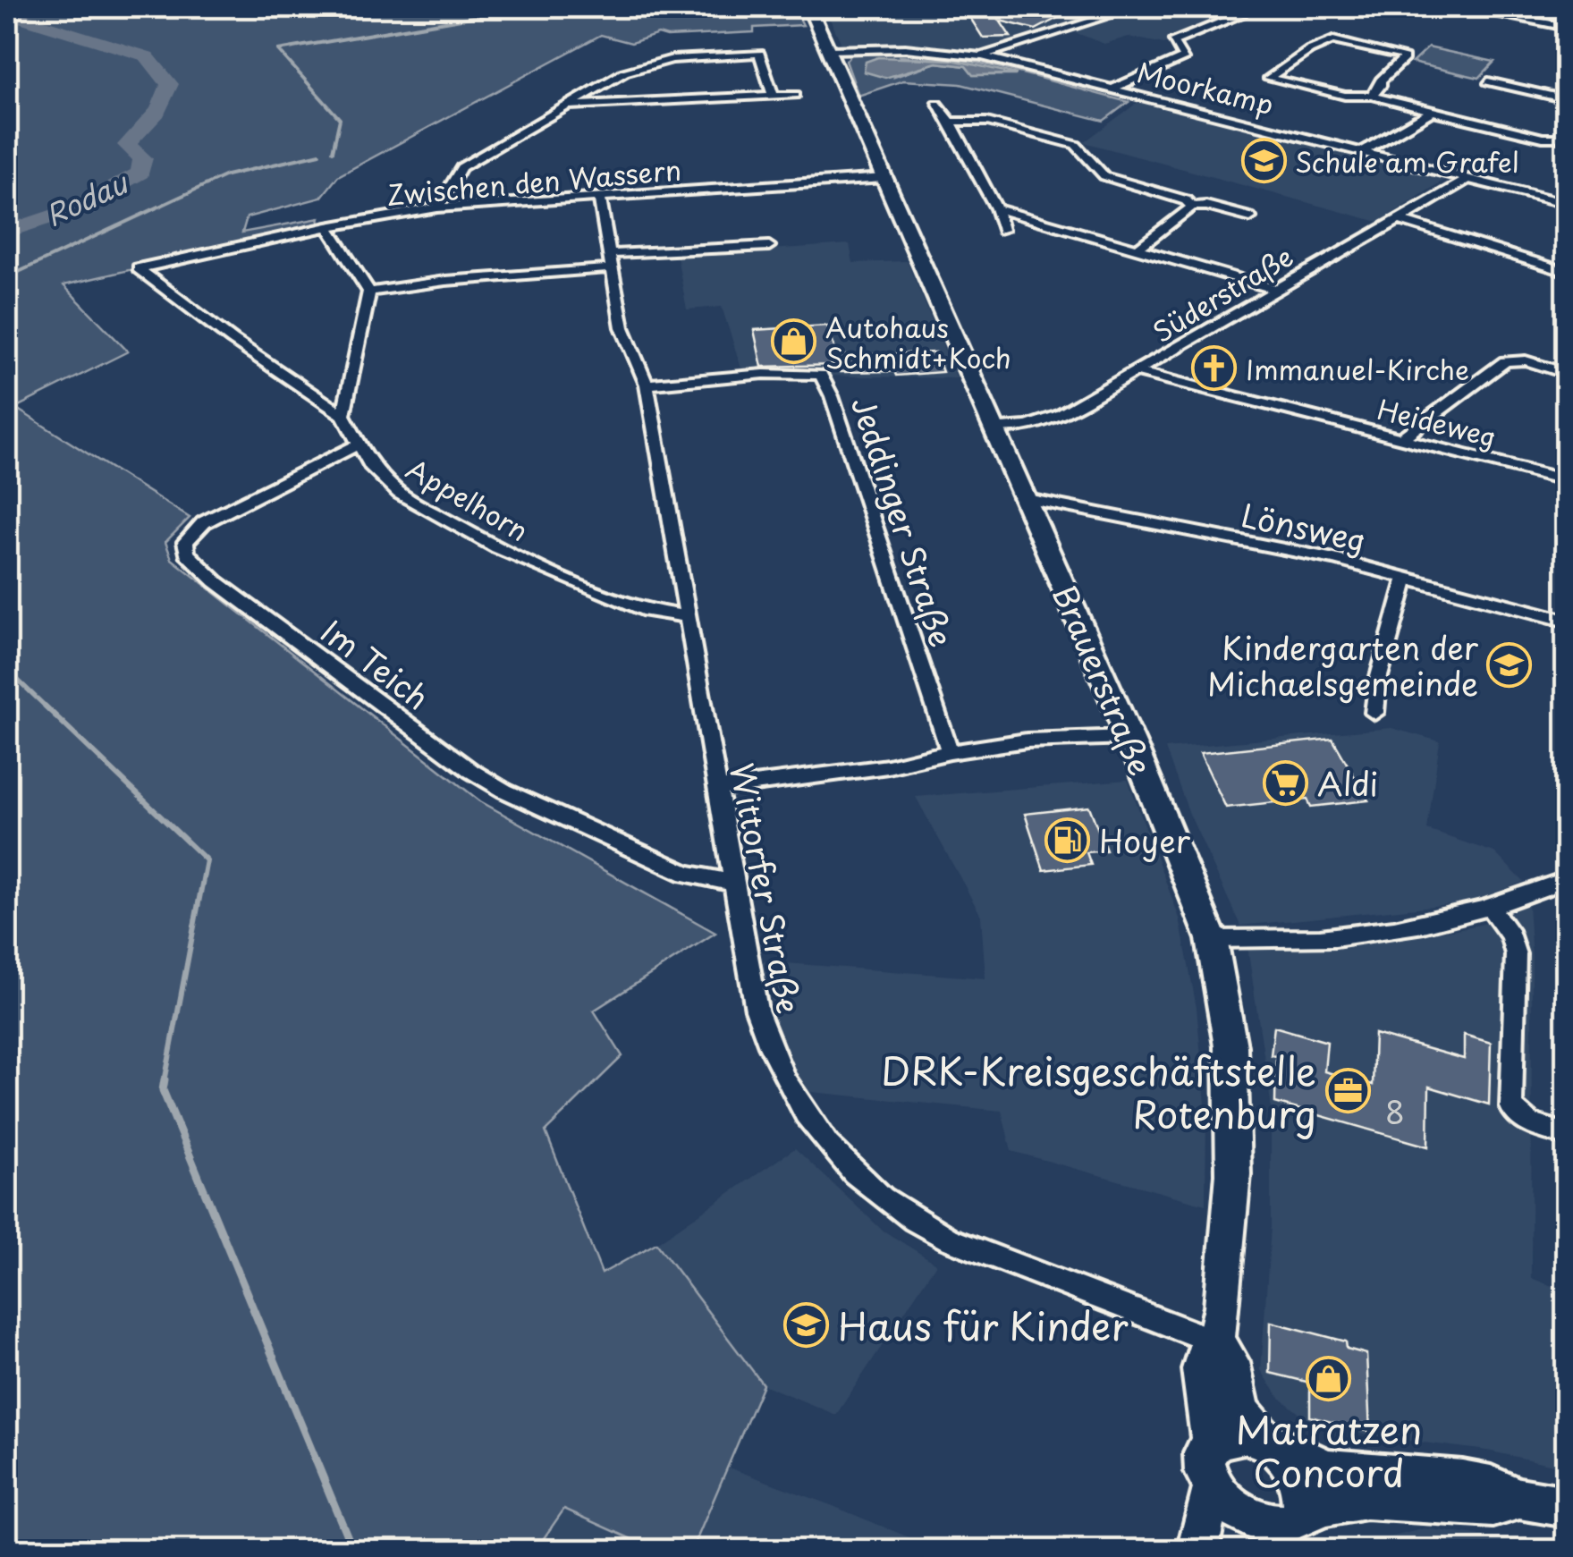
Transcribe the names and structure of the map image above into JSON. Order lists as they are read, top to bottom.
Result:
{
  "streets": {
    "main road": ["Brauerstraße"],
    "street": [
      "Moorkamp",
      "Zwischen den Wassern",
      "Süderstraße",
      "Heideweg",
      "Appelhorn",
      "Jeddinger Straße",
      "Lönsweg",
      "Im Teich",
      "Wittorfer Straße"
    ]
  },
  "crossings": [
    ["Moorkamp", "Süderstraße"],
    ["Moorkamp", "Brauerstraße"],
    ["Zwischen den Wassern", "Appelhorn"],
    ["Zwischen den Wassern", "Brauerstraße"],
    ["Zwischen den Wassern", "Wittorfer Straße"],
    ["Süderstraße", "Heideweg"],
    ["Süderstraße", "Brauerstraße"],
    ["Appelhorn", "Im Teich"],
    ["Appelhorn", "Wittorfer Straße"],
    ["Jeddinger Straße", "Wittorfer Straße"],
    ["Lönsweg", "Brauerstraße"],
    ["Im Teich", "Wittorfer Straße"],
    ["Brauerstraße", "Wittorfer Straße"]
  ],
  "water": ["Rodau"],
  "places": {
    "school or university": ["Schule am Grafel", "Kindergarten der Michaelsgemeinde", "Haus für Kinder"],
    "shop": ["Autohaus Schmidt+Koch", "Matratzen Concord"],
    "church": ["Immanuel-Kirche"],
    "supermarket": ["Aldi"],
    "fuel station": ["Hoyer"],
    "office": ["DRK-Kreisgeschäftstelle Rotenburg"]
  },
  "house_numbers": ["8"]
}
